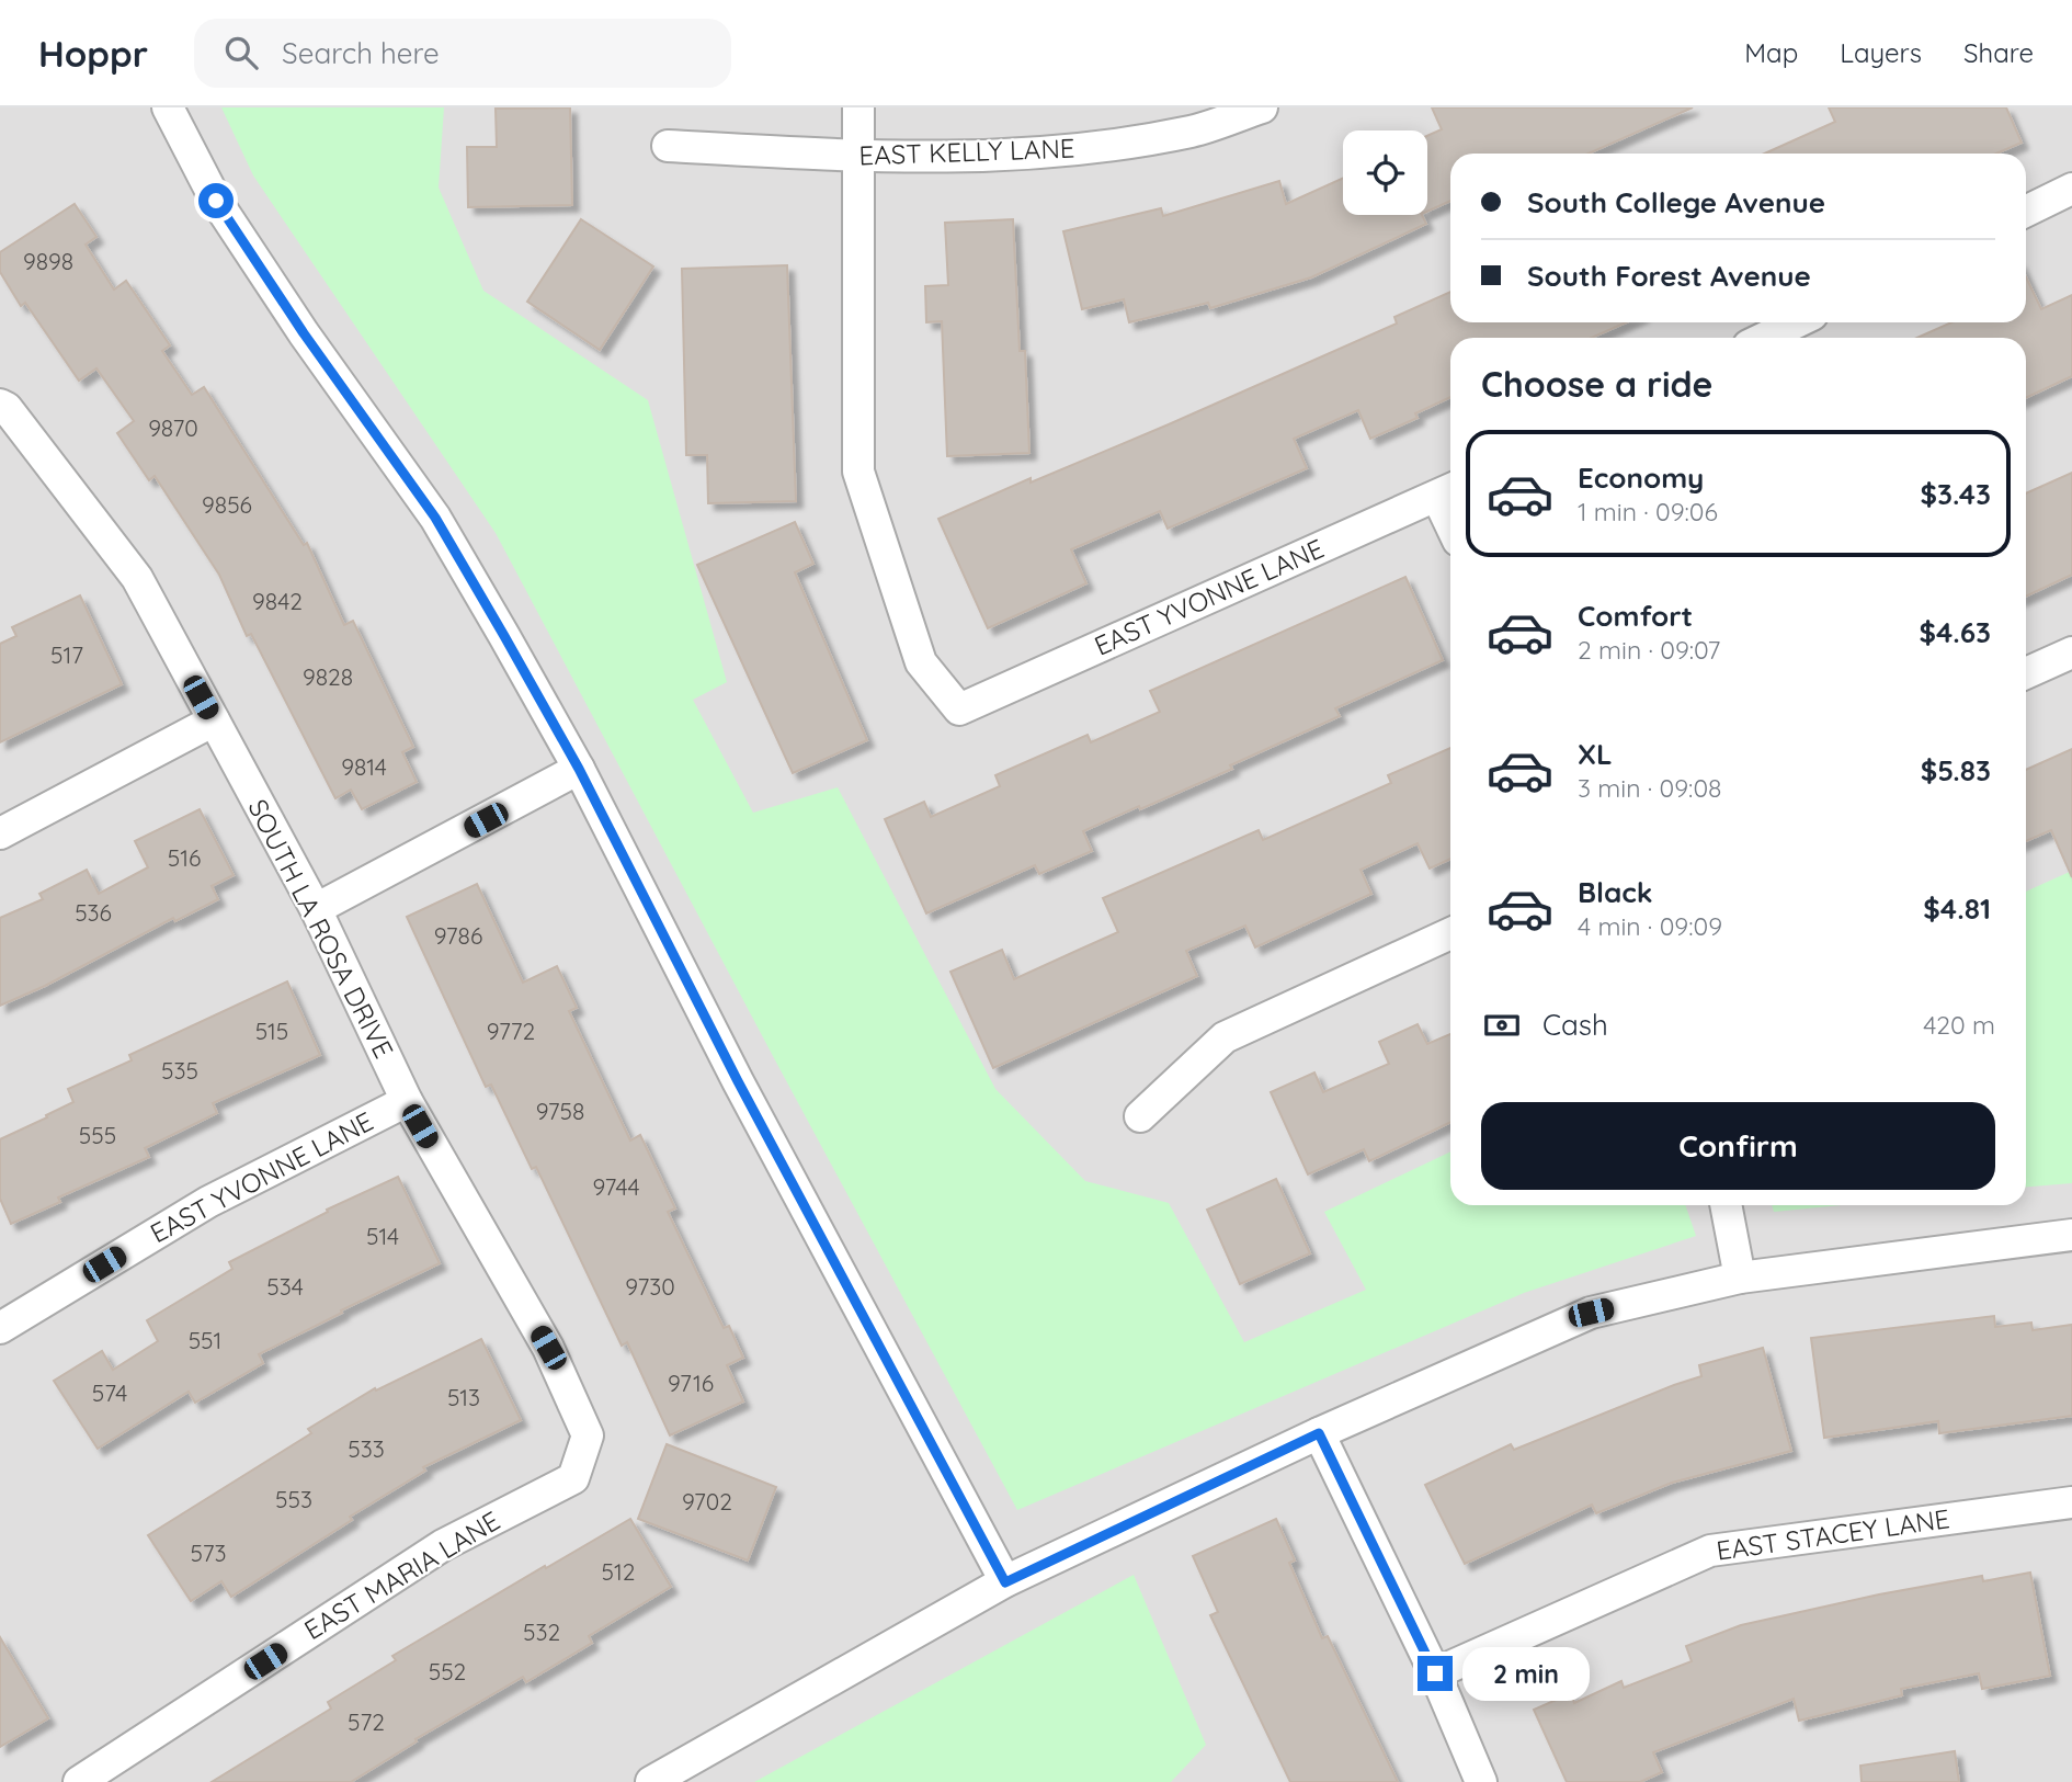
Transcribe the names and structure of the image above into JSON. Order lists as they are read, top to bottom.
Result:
{
  "streets": {
    "street": [
      "EAST KELLY LANE",
      "EAST YVONNE LANE",
      "SOUTH LA ROSA DRIVE",
      "EAST STACEY LANE",
      "EAST MARIA LANE"
    ]
  },
  "crossings": [
    ["EAST KELLY LANE", "EAST YVONNE LANE"],
    ["EAST YVONNE LANE", "SOUTH LA ROSA DRIVE"],
    ["SOUTH LA ROSA DRIVE", "EAST MARIA LANE"]
  ],
  "house_numbers": [
    "9898",
    "9870",
    "9856",
    "9842",
    "517",
    "9828",
    "9814",
    "516",
    "536",
    "9786",
    "515",
    "9772",
    "535",
    "9758",
    "555",
    "9744",
    "514",
    "534",
    "9730",
    "551",
    "9716",
    "574",
    "513",
    "533",
    "553",
    "9702",
    "573",
    "512",
    "532",
    "552",
    "572"
  ],
  "page": {
    "header": "Hoppr",
    "search": "Search here",
    "nav": ["Map", "Layers", "Share"],
    "banner": ["South College Avenue", "South Forest Avenue"],
    "heading": "Choose a ride",
    "list": [
      {
        "name": "Economy",
        "note": "1 min · 09:06",
        "value": "$3.43"
      },
      {
        "name": "Comfort",
        "note": "2 min · 09:07",
        "value": "$4.63"
      },
      {
        "name": "XL",
        "note": "3 min · 09:08",
        "value": "$5.83"
      },
      {
        "name": "Black",
        "note": "4 min · 09:09",
        "value": "$4.81"
      }
    ],
    "pay": ["Cash", "420 m"],
    "buttons": "Confirm",
    "bubble": "2 min"
  }
}
